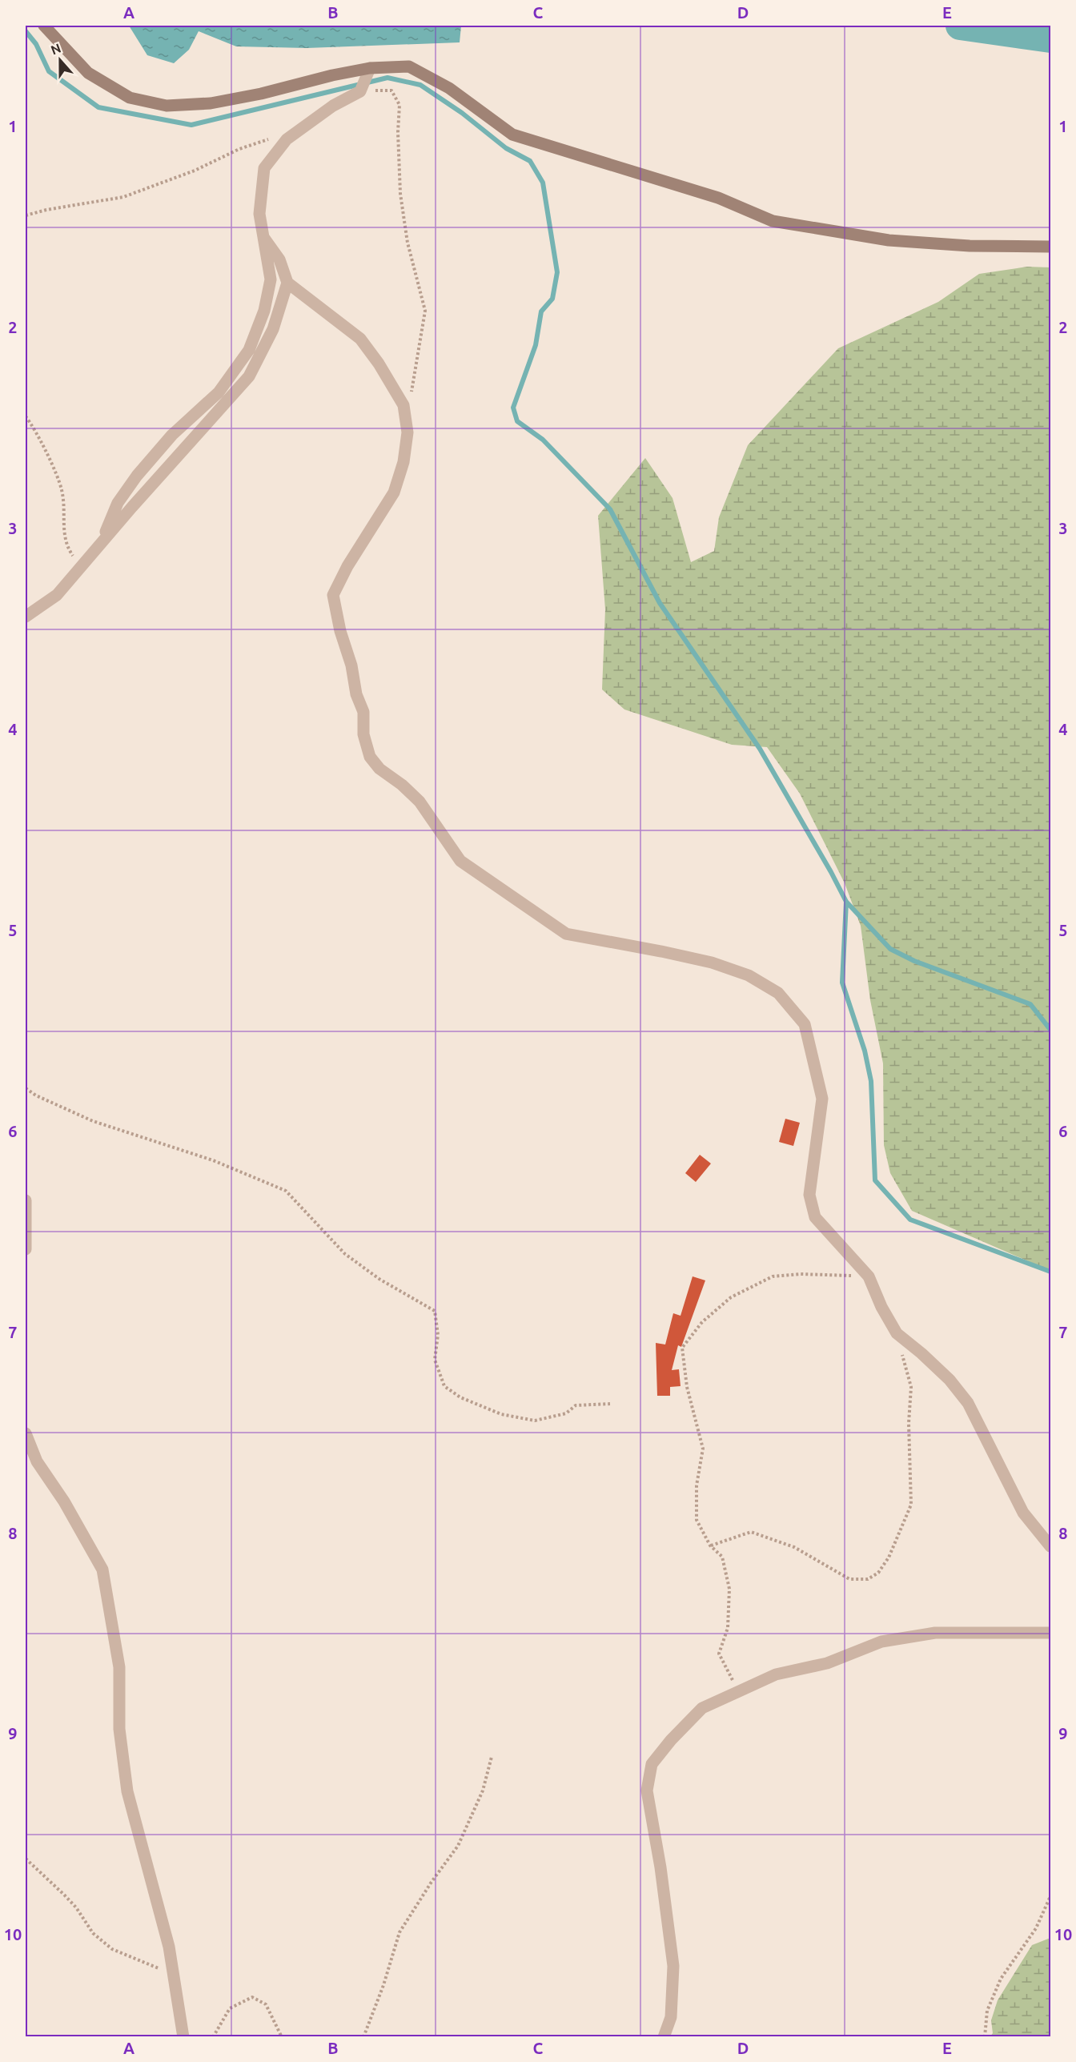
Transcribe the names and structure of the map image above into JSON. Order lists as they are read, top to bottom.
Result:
{
  "north": "top",
  "grid": {
    "columns": [
      "A",
      "B",
      "C",
      "D",
      "E"
    ],
    "rows": [
      "1",
      "2",
      "3",
      "4",
      "5",
      "6",
      "7",
      "8",
      "9",
      "10"
    ]
  }
}
